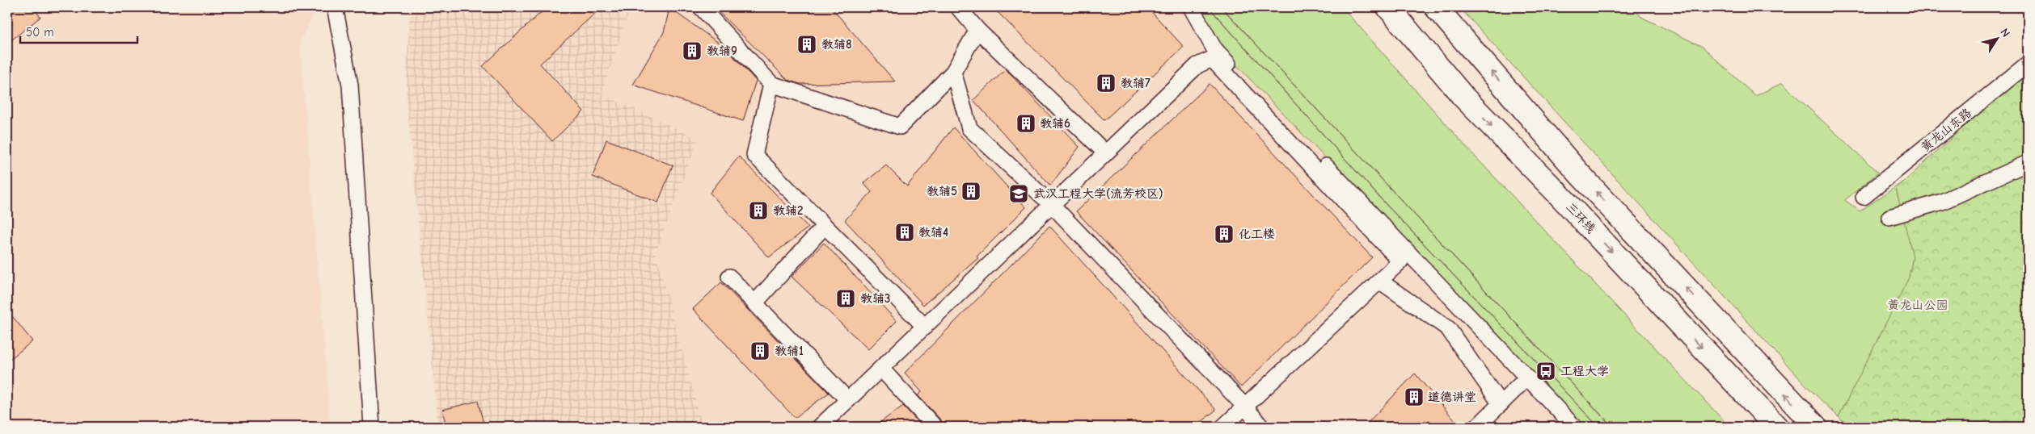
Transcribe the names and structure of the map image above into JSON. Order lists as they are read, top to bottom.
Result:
{
  "streets": {
    "highway": ["三环线"],
    "street": ["黄龙山东路"]
  },
  "parks": ["黄龙山公园"],
  "places": {
    "building": [
      "教辅8",
      "教辅9",
      "教辅7",
      "教辅6",
      "教辅5",
      "教辅2",
      "教辅4",
      "化工楼",
      "教辅3",
      "教辅1",
      "道德讲堂"
    ],
    "school or university": ["武汉工程大学(流芳校区)"],
    "bus stop": ["工程大学"]
  },
  "scale_bar": "50 m",
  "north": "top right"
}
